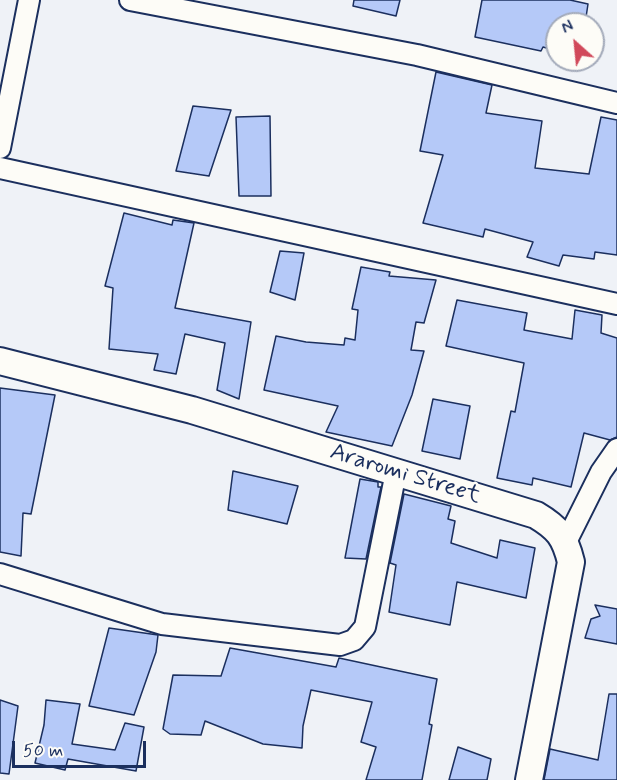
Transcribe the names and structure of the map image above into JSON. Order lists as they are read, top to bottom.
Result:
{
  "streets": {
    "street": ["Araromi Street"]
  },
  "scale_bar": "50 m",
  "north": "top left"
}
